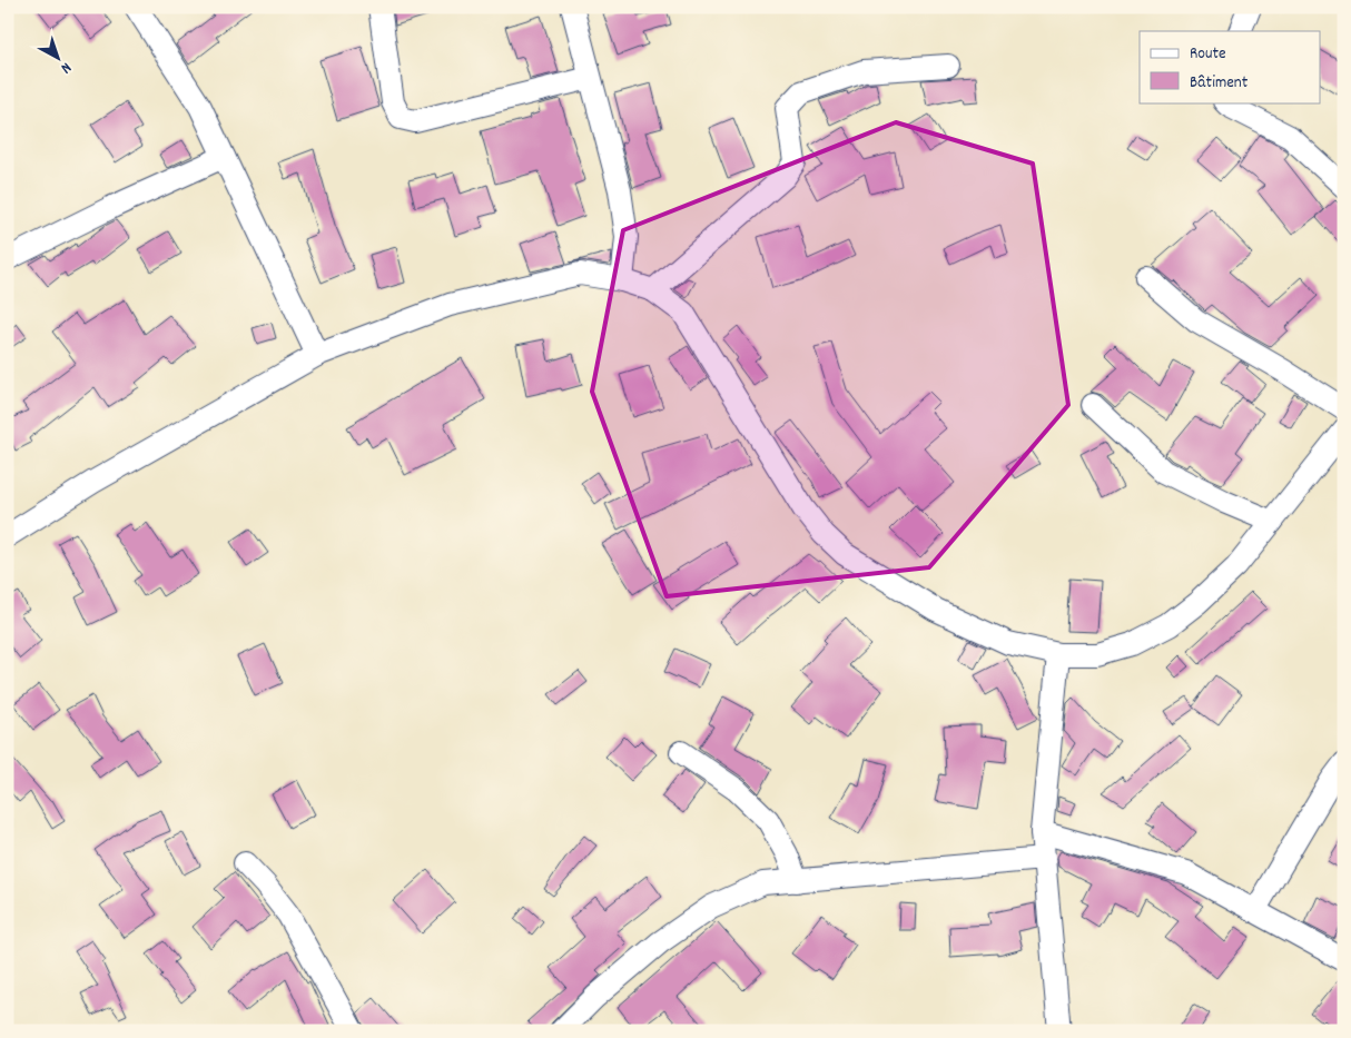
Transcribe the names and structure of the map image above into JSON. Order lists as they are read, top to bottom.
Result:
{
  "legend": ["Route", "Bâtiment"],
  "north": "bottom right"
}
